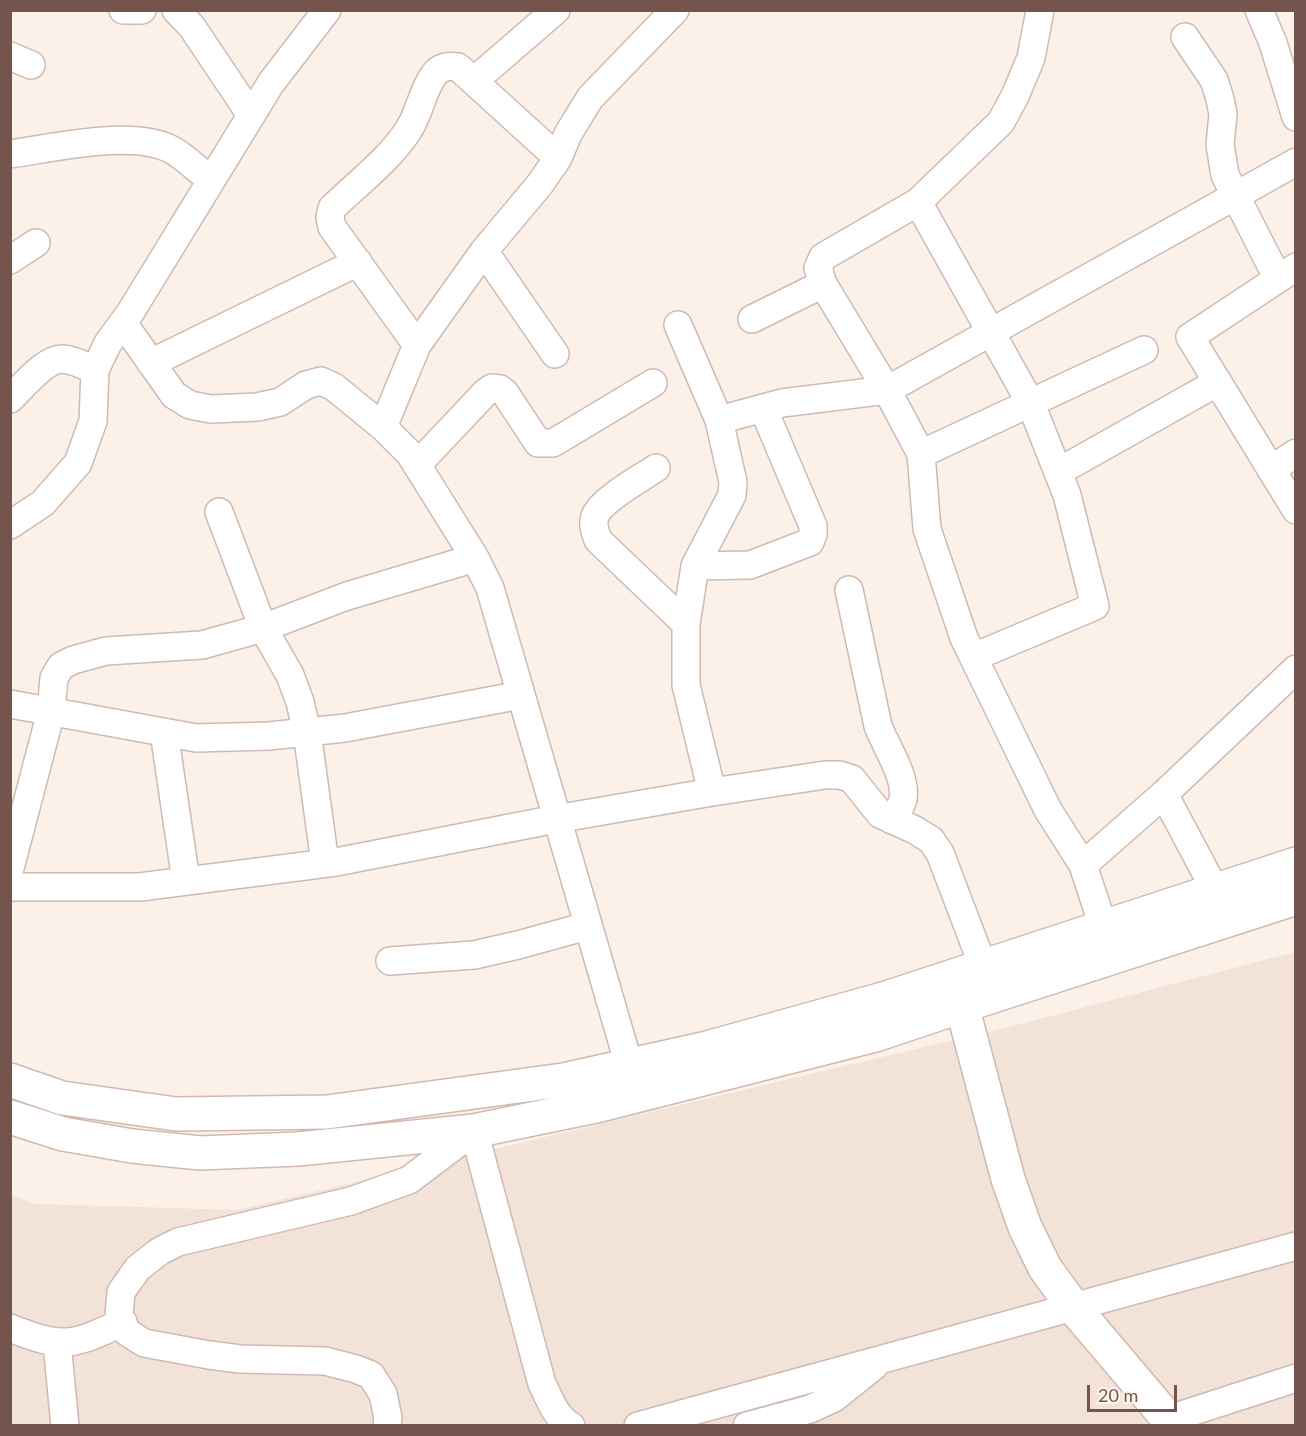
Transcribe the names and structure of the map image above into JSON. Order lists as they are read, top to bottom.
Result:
{
  "scale_bar": "20 m"
}
